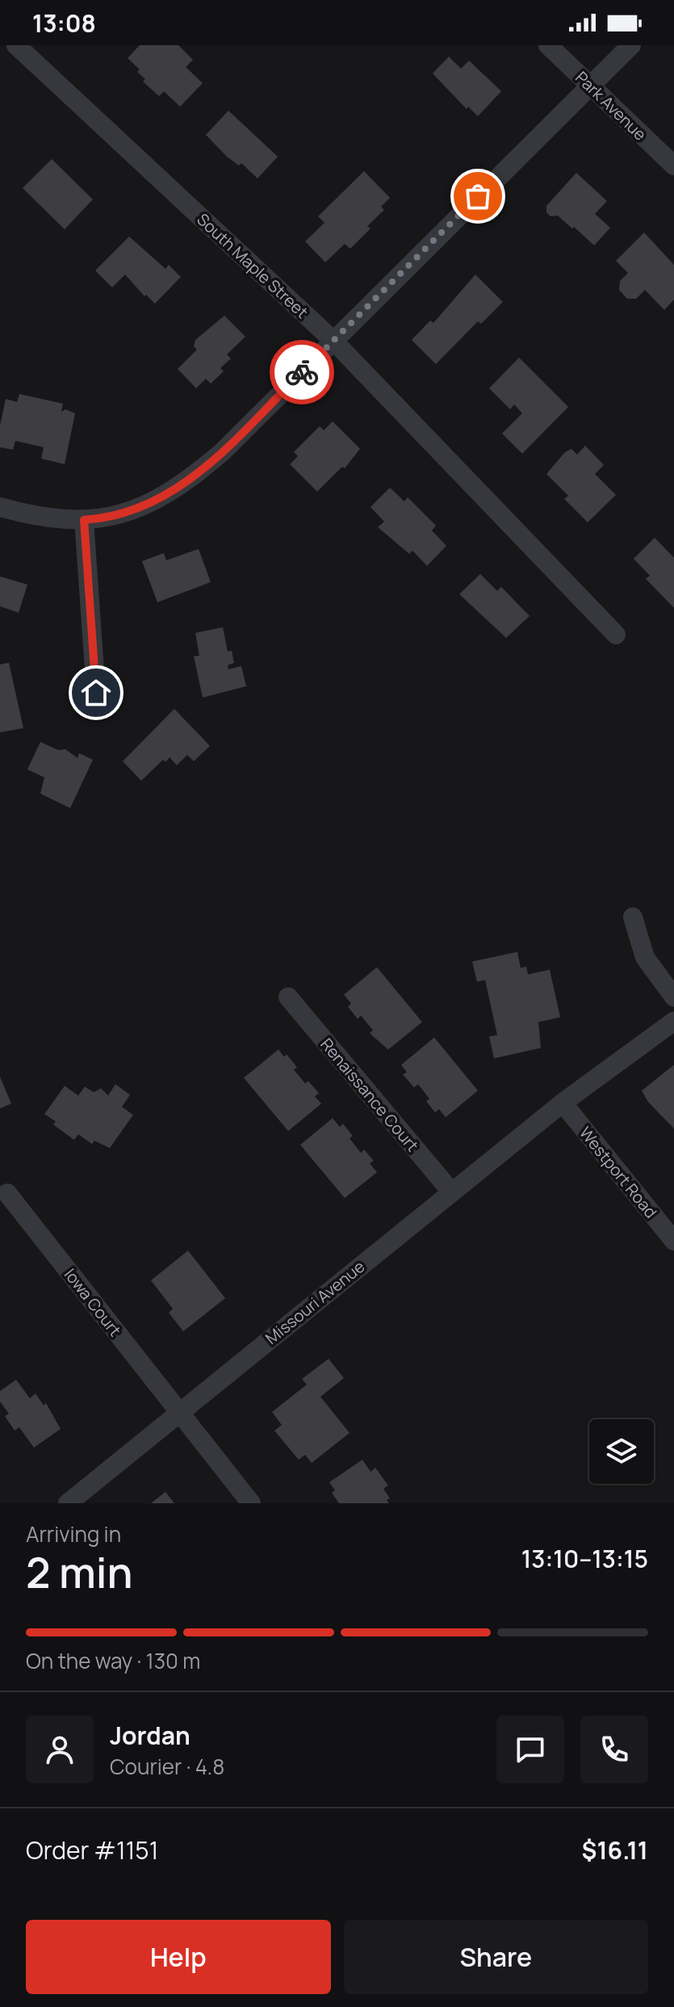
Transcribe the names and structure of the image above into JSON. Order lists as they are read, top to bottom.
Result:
{
  "streets": {
    "street": [
      "Park Avenue",
      "South Maple Street",
      "Renaissance Court",
      "Westport Road",
      "Iowa Court",
      "Missouri Avenue"
    ]
  },
  "crossings": [
    ["Renaissance Court", "Missouri Avenue"],
    ["Westport Road", "Missouri Avenue"],
    ["Iowa Court", "Missouri Avenue"]
  ],
  "page": {
    "status": "13:08",
    "heading": ["2 min", "Arriving in", "13:10–13:15"],
    "panel": [
      "Jordan",
      "Courier · 4.8",
      "Order #1151",
      "$16.11"
    ],
    "bar": "On the way · 130 m",
    "buttons": ["Help", "Share"]
  }
}
